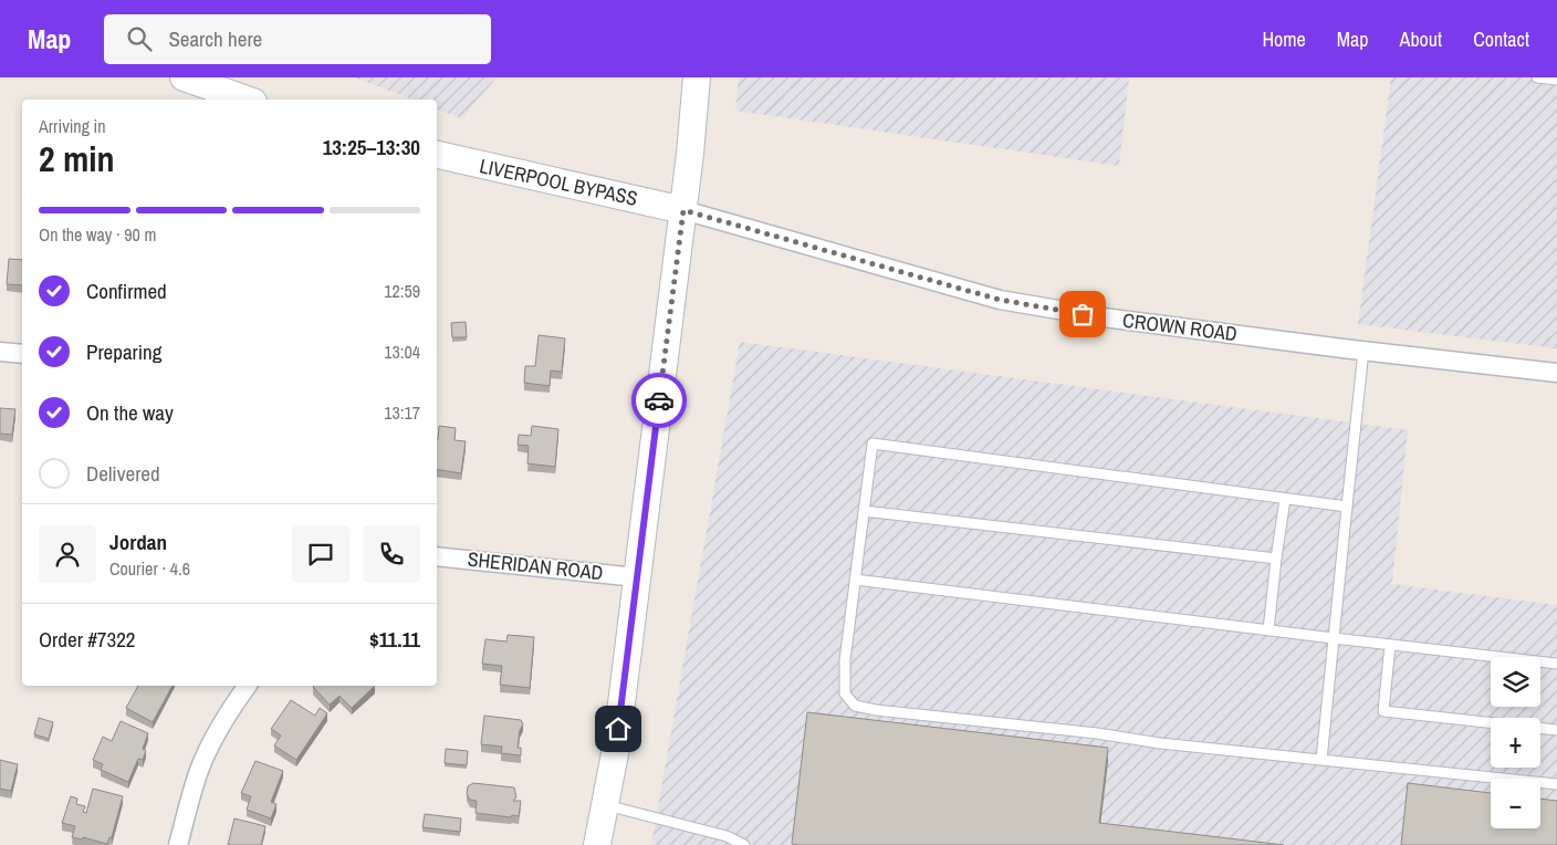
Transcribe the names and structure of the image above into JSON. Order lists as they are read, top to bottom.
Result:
{
  "streets": {
    "street": ["LIVERPOOL BYPASS", "CROWN ROAD", "SHERIDAN ROAD"]
  },
  "crossings": [
    ["LIVERPOOL BYPASS", "CROWN ROAD"]
  ],
  "page": {
    "header": "Map",
    "search": "Search here",
    "nav": [
      "Home",
      "Map",
      "About",
      "Contact"
    ],
    "heading": ["2 min", "Arriving in", "13:25–13:30"],
    "panel": [
      "Jordan",
      "Courier · 4.6",
      "Order #7322",
      "$11.11"
    ],
    "bar": "On the way · 90 m",
    "list": [
      ["Confirmed", "12:59"],
      ["Preparing", "13:04"],
      ["On the way", "13:17"],
      "Delivered"
    ],
    "map_buttons": ["+", "−"]
  }
}
